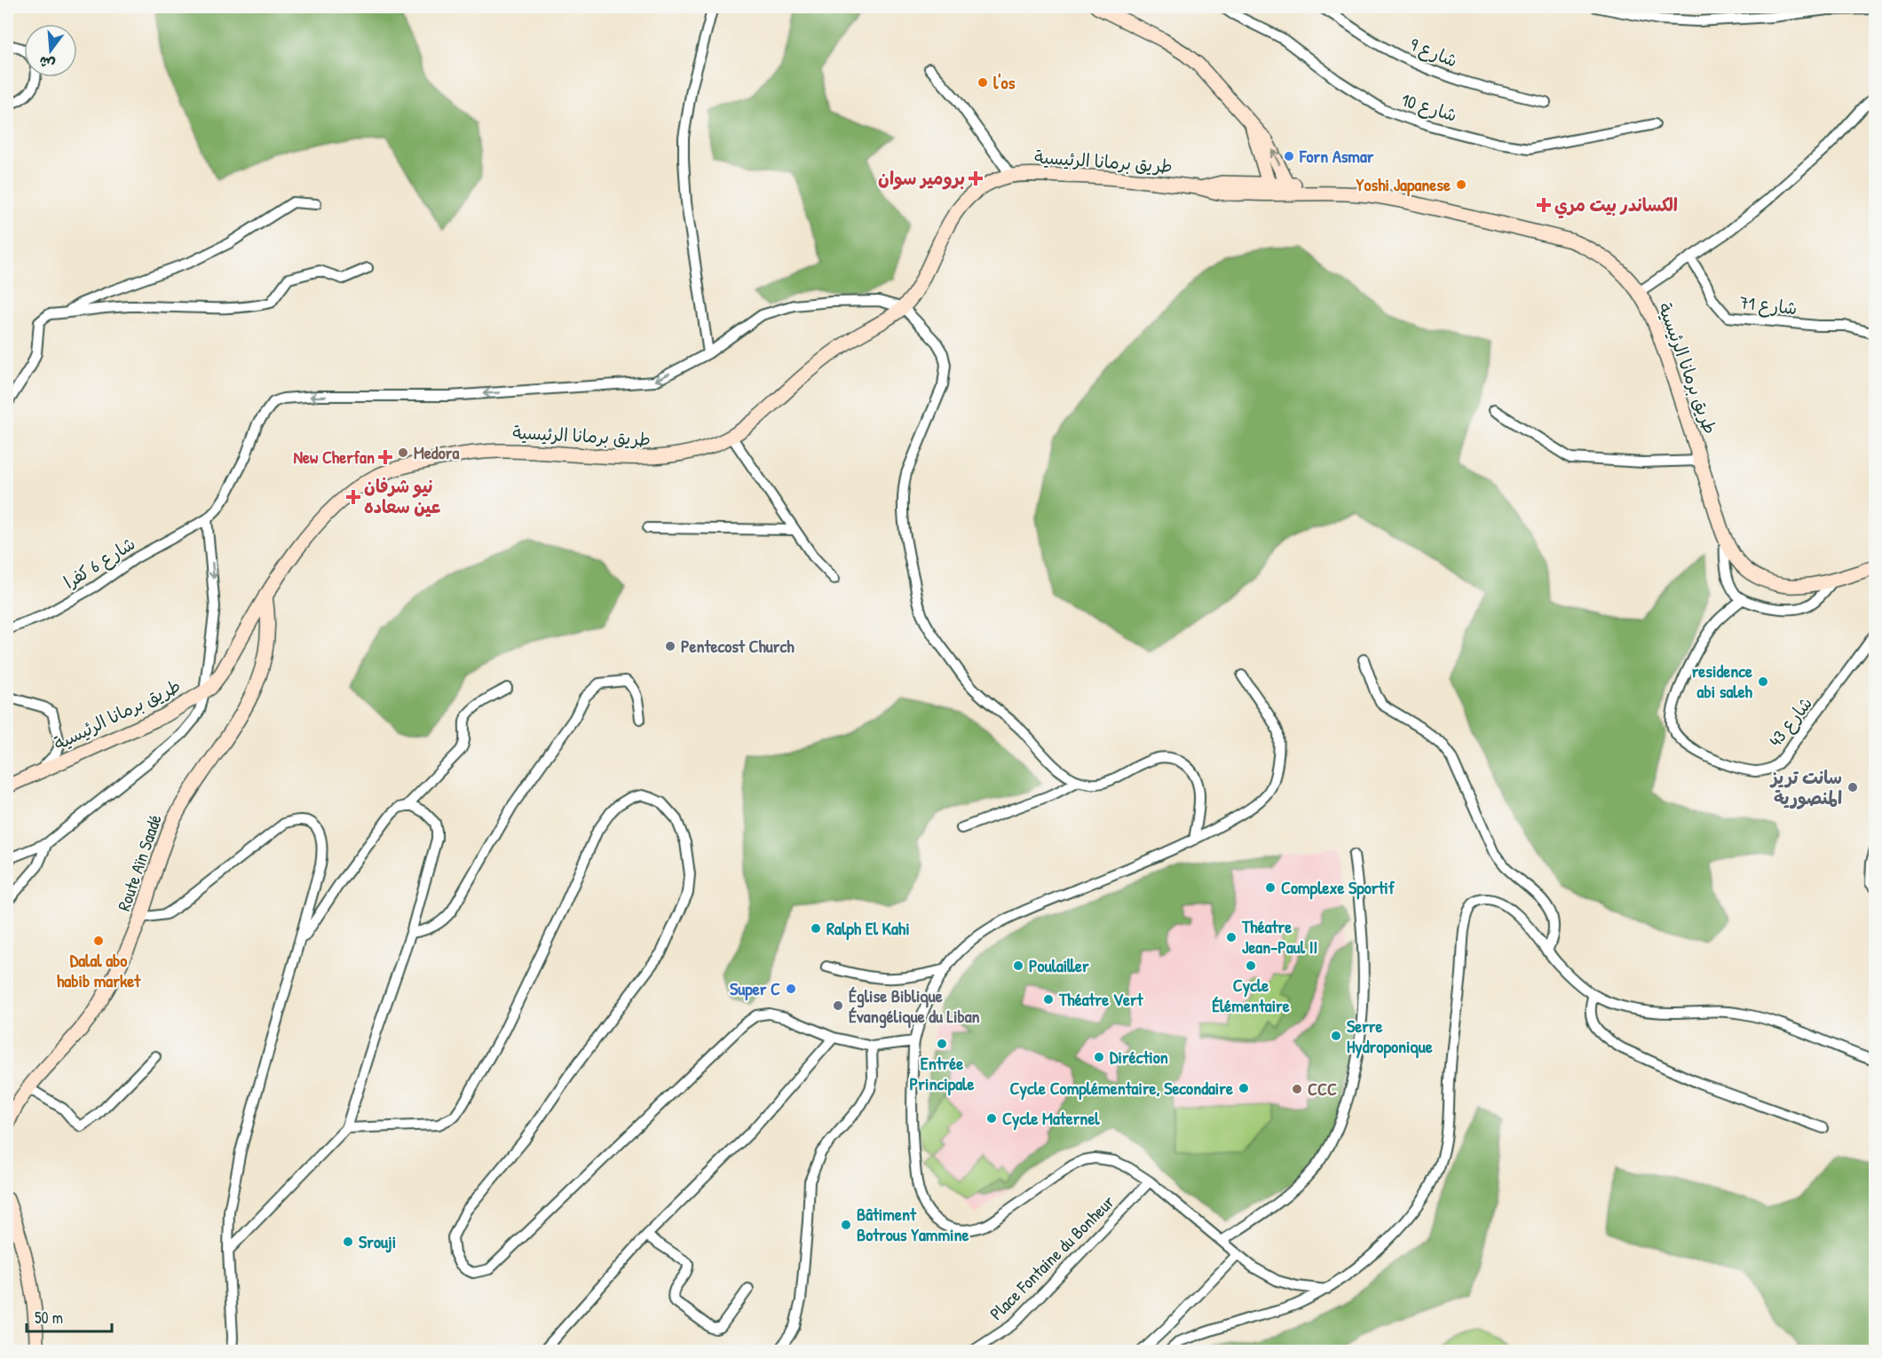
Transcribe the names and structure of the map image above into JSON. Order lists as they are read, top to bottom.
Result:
{
  "streets": {
    "main road": ["طريق برمانا الرئيسية", "Route Aïn Saadé"],
    "street": [
      "شارع 9",
      "شارع 10",
      "شارع 71",
      "شارع 6 كفرا",
      "شارع 43",
      "Place Fontaine du Bonheur"
    ]
  },
  "crossings": [
    ["طريق برمانا الرئيسية", "Route Aïn Saadé"]
  ],
  "places": {
    "other": [
      "l'os",
      "Forn Asmar",
      "Yoshi Japanese",
      "Medora",
      "Pentecost Church",
      "residence abi saleh",
      "سانت تريز المنصورية",
      "Complexe Sportif",
      "Ralph El Kahi",
      "Théatre Jean-Paul II",
      "Dalal abo habib market",
      "Poulailler",
      "Cycle Élémentaire",
      "Super C",
      "Théatre Vert",
      "Église Biblique Évangélique du Liban",
      "Serre Hydroponique",
      "Entrée Principale",
      "Diréction",
      "Cycle Complémentaire, Secondaire",
      "CCC",
      "Cycle Maternel",
      "Bâtiment Botrous Yammine",
      "Srouji"
    ],
    "health": [
      "برومير سوان",
      "الكساندر بيت مري",
      "New Cherfan",
      "نيو شرفان عين سعاده"
    ]
  },
  "scale_bar": "50 m",
  "north": "bottom"
}
